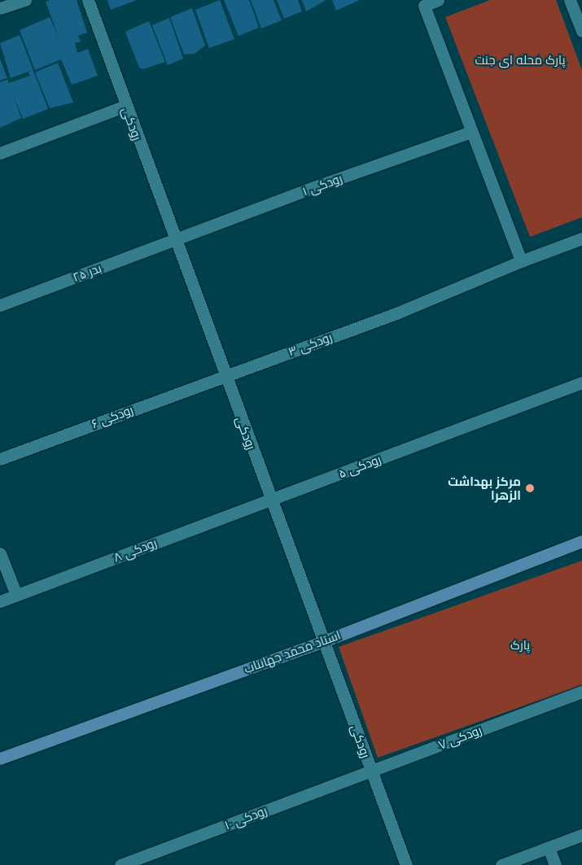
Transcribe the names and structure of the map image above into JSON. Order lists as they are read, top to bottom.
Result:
{
  "streets": {
    "street": [
      "رودکی",
      "رودکی ۱",
      "بدر ۲۵",
      "رودکی ۳",
      "رودکی ۶",
      "رودکی ۵",
      "رودکی ۸",
      "استاد محمد جهانتاب",
      "رودکی ۷",
      "رودکی ۱۰"
    ]
  },
  "crossings": [
    ["رودکی", "رودکی ۱"],
    ["رودکی", "بدر ۲۵"],
    ["رودکی", "رودکی ۳"],
    ["رودکی", "رودکی ۶"],
    ["رودکی", "رودکی ۵"],
    ["رودکی", "رودکی ۸"],
    ["رودکی", "استاد محمد جهانتاب"],
    ["رودکی", "رودکی ۷"],
    ["رودکی", "رودکی ۱۰"],
    ["رودکی ۱", "بدر ۲۵"],
    ["رودکی ۳", "رودکی ۶"],
    ["رودکی ۵", "رودکی ۸"],
    ["رودکی ۷", "رودکی ۱۰"]
  ],
  "parks": ["پارک محله ای جنت", "پارک"],
  "places": ["مرکز بهداشت الزهرا"]
}
